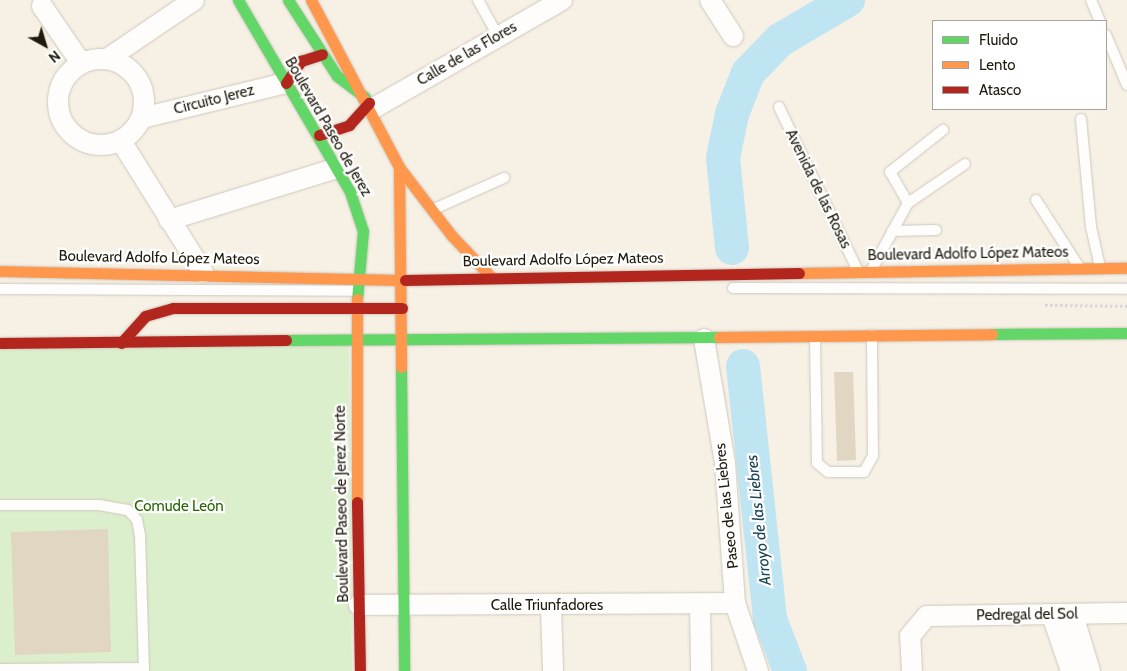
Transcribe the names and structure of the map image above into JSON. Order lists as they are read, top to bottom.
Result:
{
  "streets": {
    "main road": ["Boulevard Paseo de Jerez", "Boulevard Adolfo López Mateos", "Boulevard Paseo de Jerez Norte"],
    "street": [
      "Calle de las Flores",
      "Circuito Jerez",
      "Paseo de las Liebres",
      "Calle Triunfadores",
      "Pedregal del Sol"
    ],
    "lane": ["Avenida de las Rosas"]
  },
  "crossings": [
    ["Circuito Jerez", "Boulevard Paseo de Jerez"],
    ["Boulevard Paseo de Jerez", "Boulevard Adolfo López Mateos"],
    ["Boulevard Paseo de Jerez", "Boulevard Paseo de Jerez Norte"],
    ["Avenida de las Rosas", "Boulevard Adolfo López Mateos"],
    ["Boulevard Paseo de Jerez Norte", "Calle Triunfadores"],
    ["Paseo de las Liebres", "Calle Triunfadores"]
  ],
  "water": ["Arroyo de las Liebres"],
  "parks": ["Comude León"],
  "legend": ["Fluido", "Lento", "Atasco"],
  "north": "bottom right"
}
